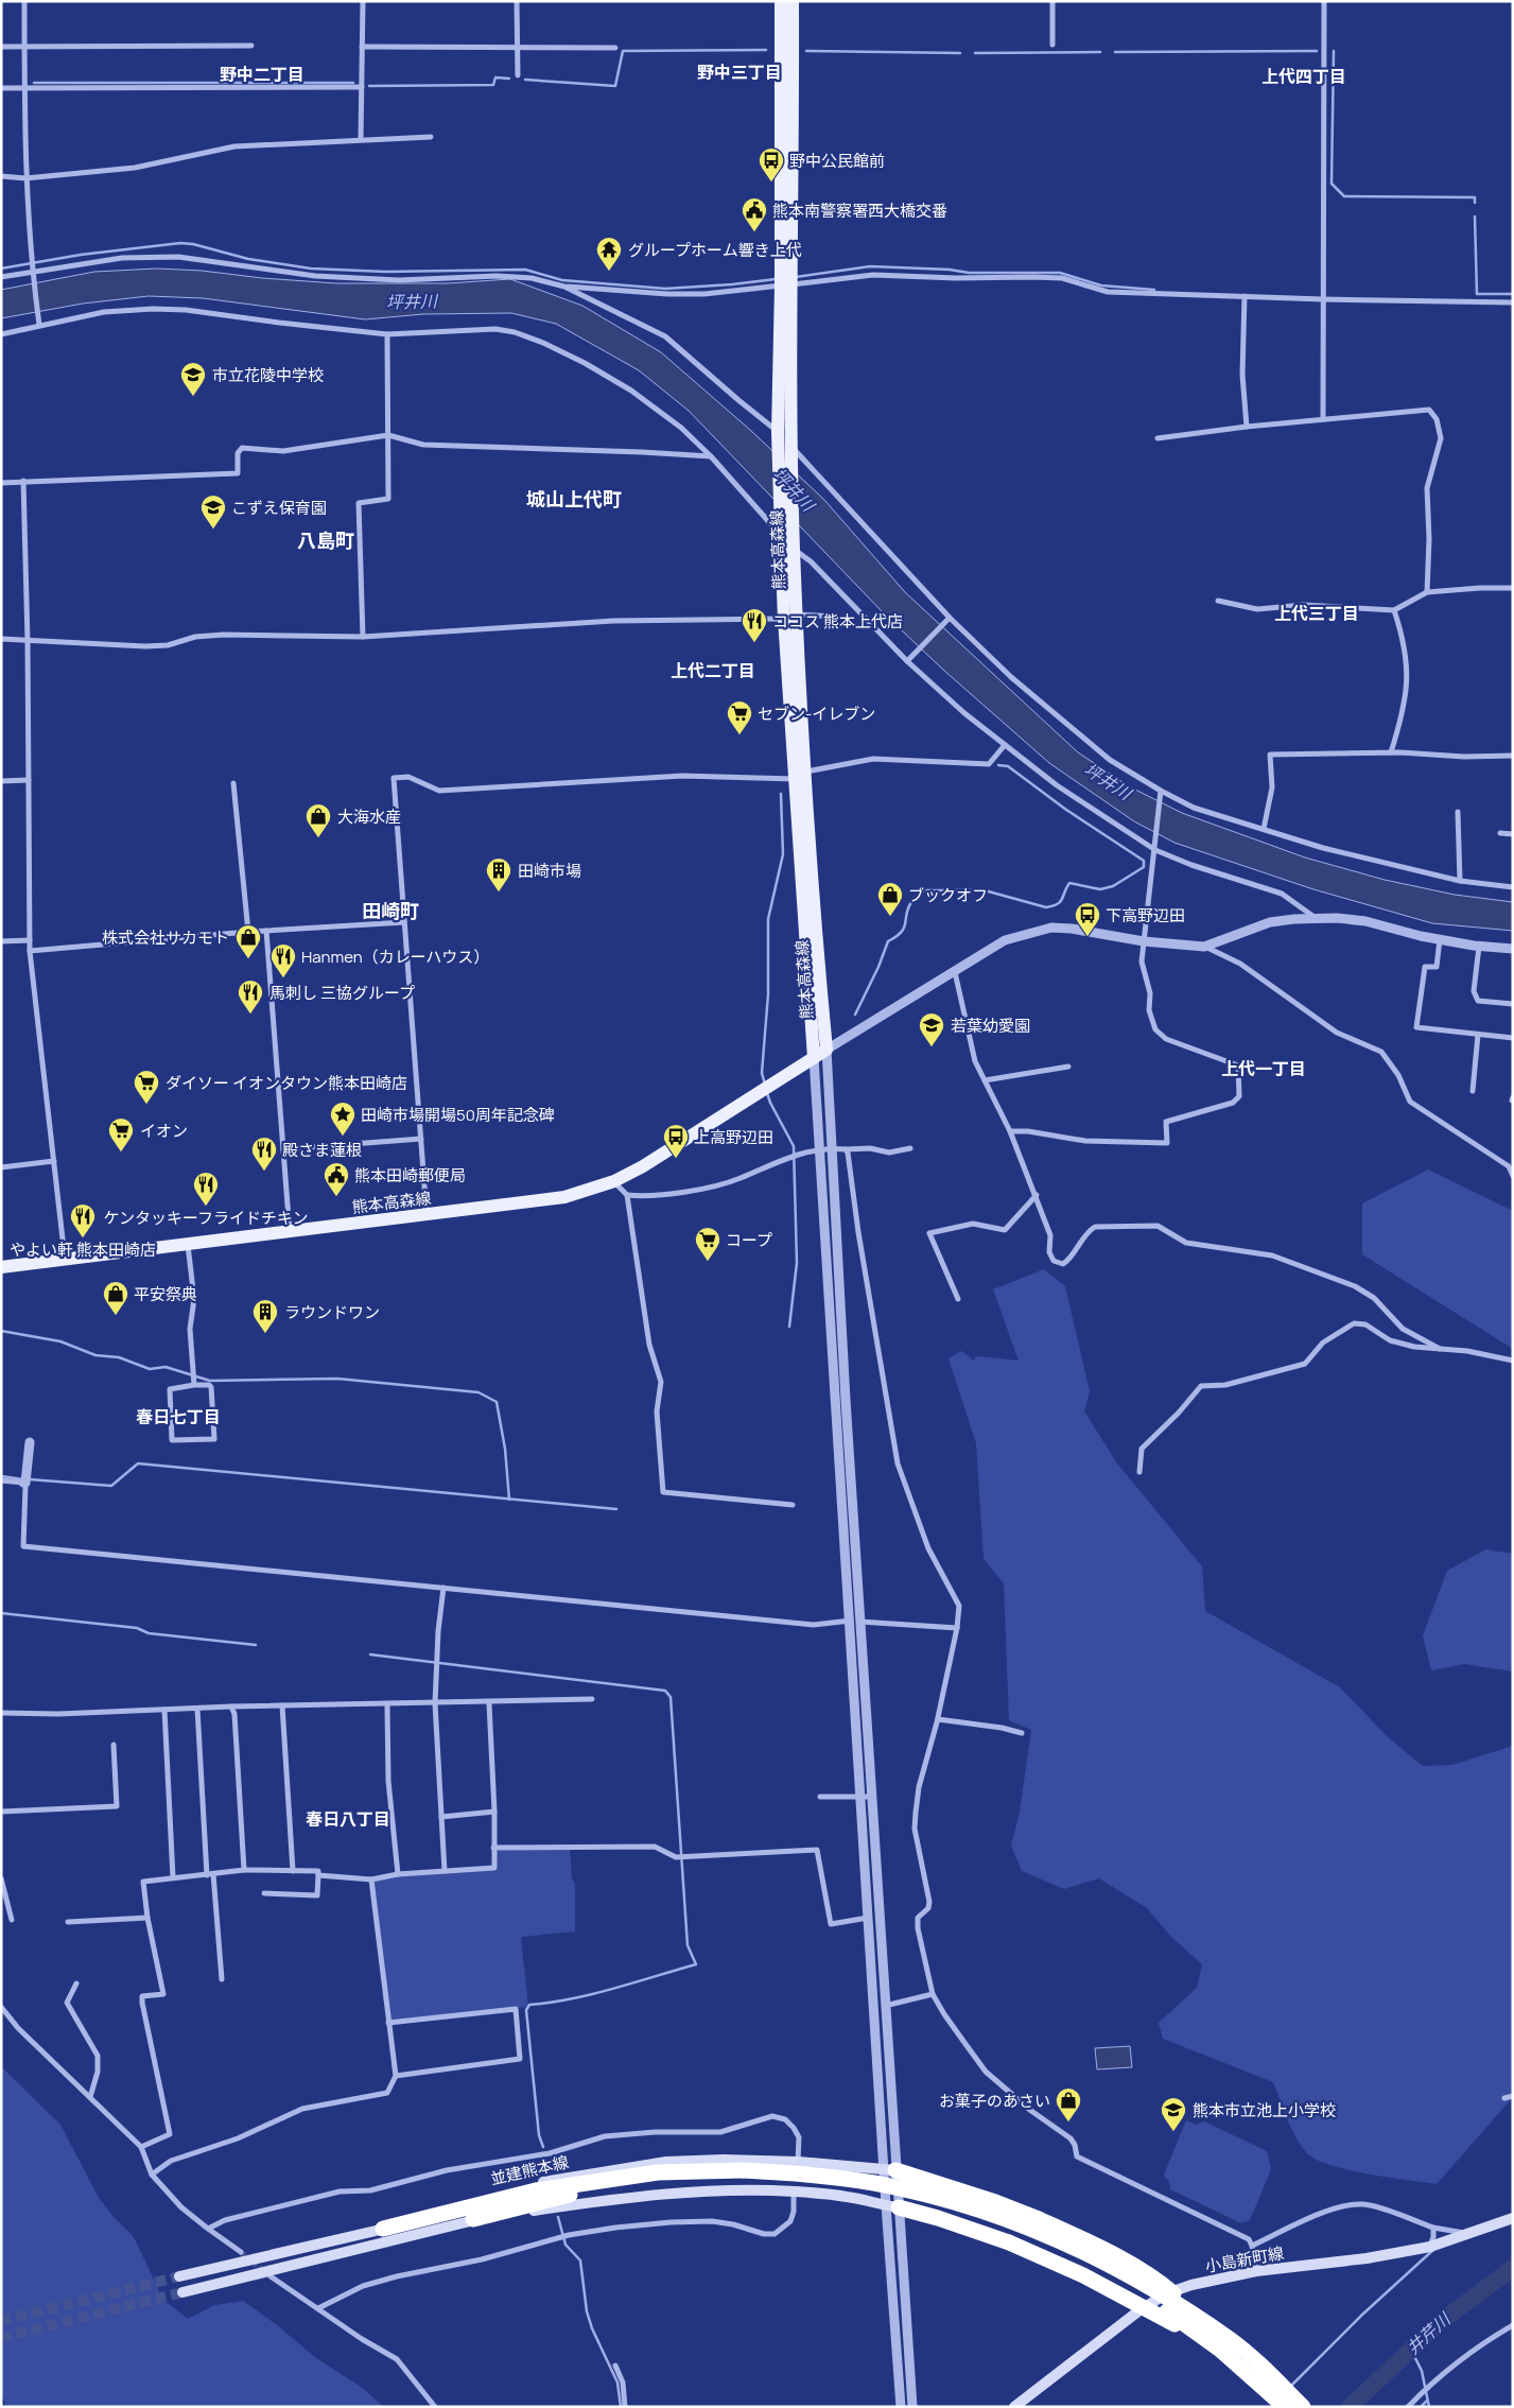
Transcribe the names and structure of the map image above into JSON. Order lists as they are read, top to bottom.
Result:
{
  "streets": {
    "main road": ["熊本高森線", "並建熊本線", "小島新町線"]
  },
  "districts": [
    "野中三丁目",
    "野中二丁目",
    "上代四丁目",
    "城山上代町",
    "八島町",
    "上代三丁目",
    "上代二丁目",
    "田崎町",
    "上代一丁目",
    "春日七丁目",
    "春日八丁目"
  ],
  "water": ["坪井川", "井芹川"],
  "places": {
    "bus stop": ["野中公民館前", "下高野辺田", "上高野辺田"],
    "public building": ["熊本南警察署西大橋交番", "熊本田崎郵便局"],
    "temple": ["グループホーム響き上代"],
    "school or university": [
      "市立花陵中学校",
      "こずえ保育園",
      "若葉幼愛園",
      "熊本市立池上小学校"
    ],
    "restaurant": [
      "ココス 熊本上代店",
      "Hanmen（カレーハウス）",
      "馬刺し 三協グループ",
      "殿さま蓮根",
      "ケンタッキーフライドチキン",
      "やよい軒 熊本田崎店"
    ],
    "supermarket": [
      "セブン-イレブン",
      "ダイソー イオンタウン熊本田崎店",
      "イオン",
      "コープ"
    ],
    "shop": [
      "大海水産",
      "ブックオフ",
      "株式会社サカモト",
      "平安祭典",
      "お菓子のあさい"
    ],
    "building": ["田崎市場", "ラウンドワン"],
    "place": ["田崎市場開場50周年記念碑"]
  }
}
